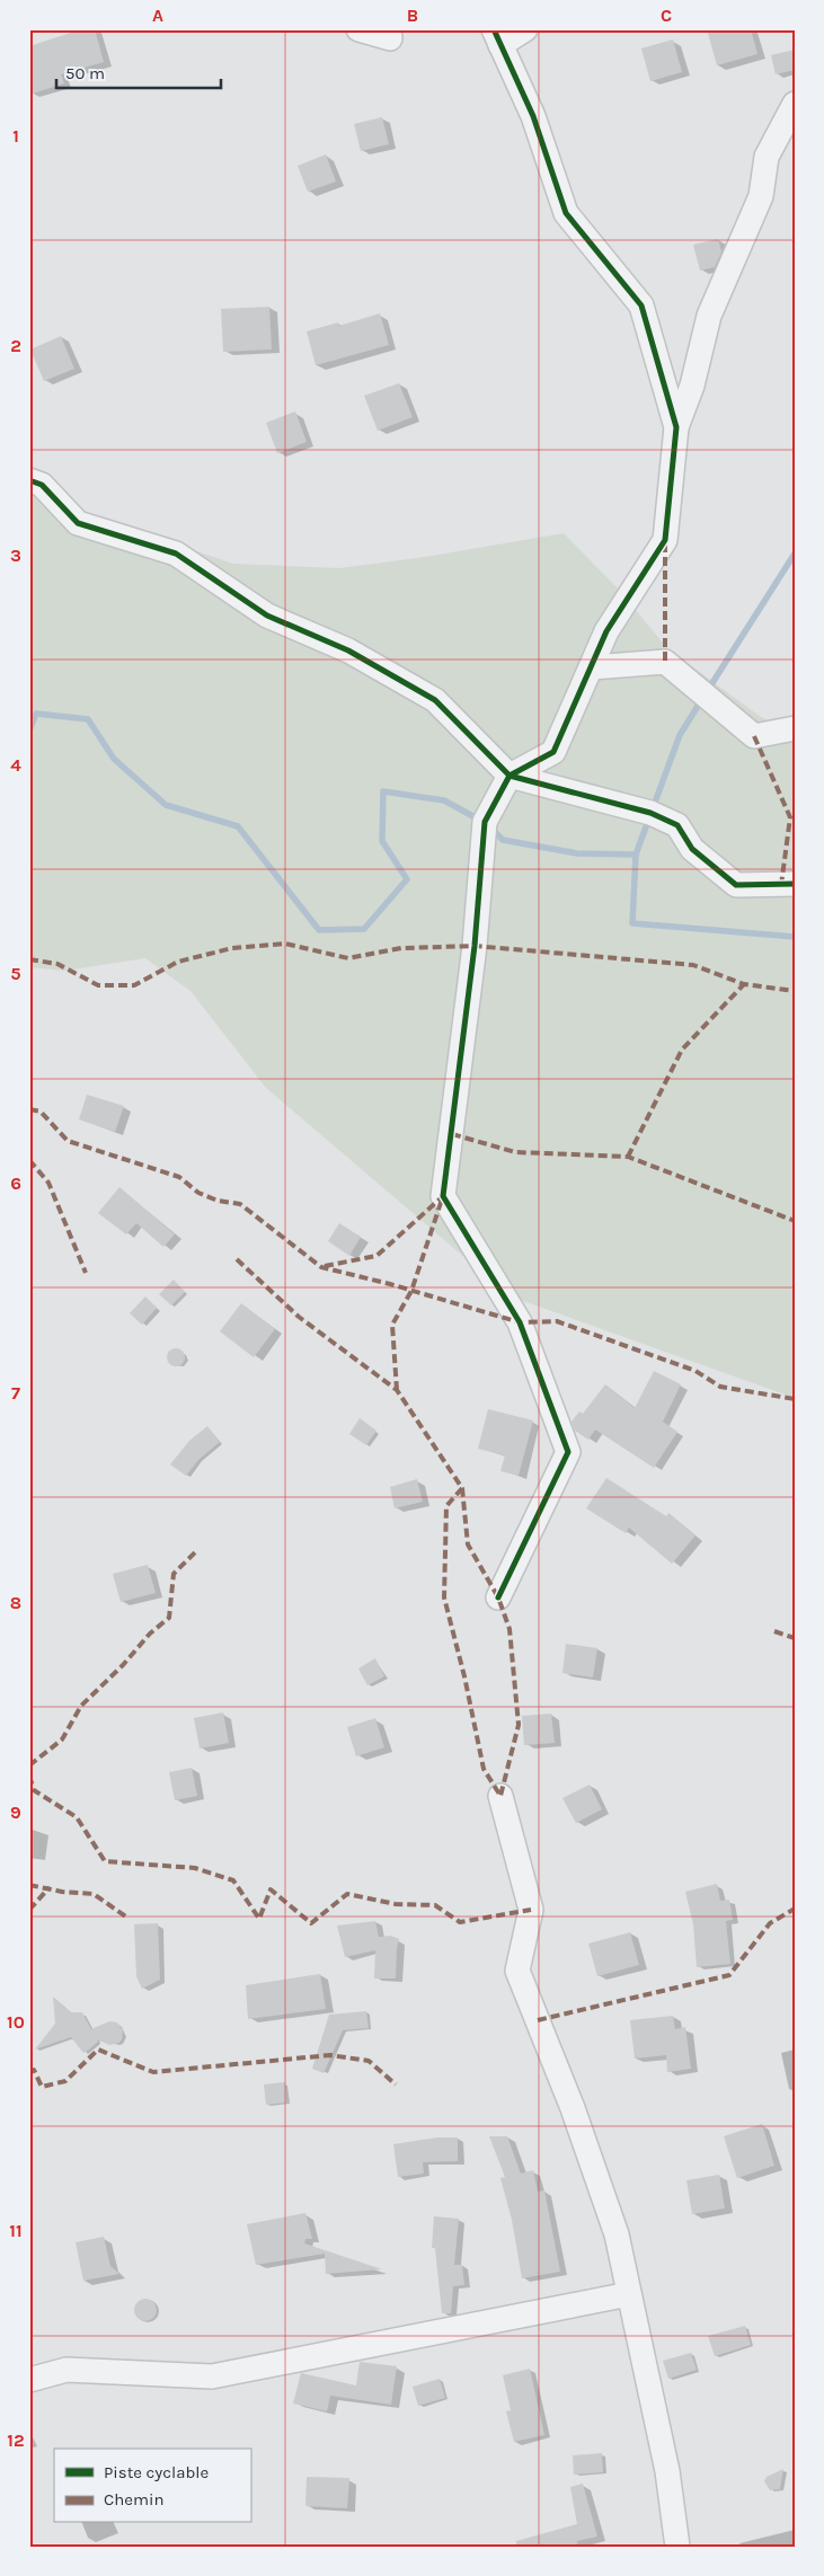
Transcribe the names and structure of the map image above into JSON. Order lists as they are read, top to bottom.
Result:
{
  "legend": ["Piste cyclable", "Chemin"],
  "scale_bar": "50 m",
  "grid": {
    "columns": ["A", "B", "C"],
    "rows": [
      "1",
      "2",
      "3",
      "4",
      "5",
      "6",
      "7",
      "8",
      "9",
      "10",
      "11",
      "12"
    ]
  }
}
